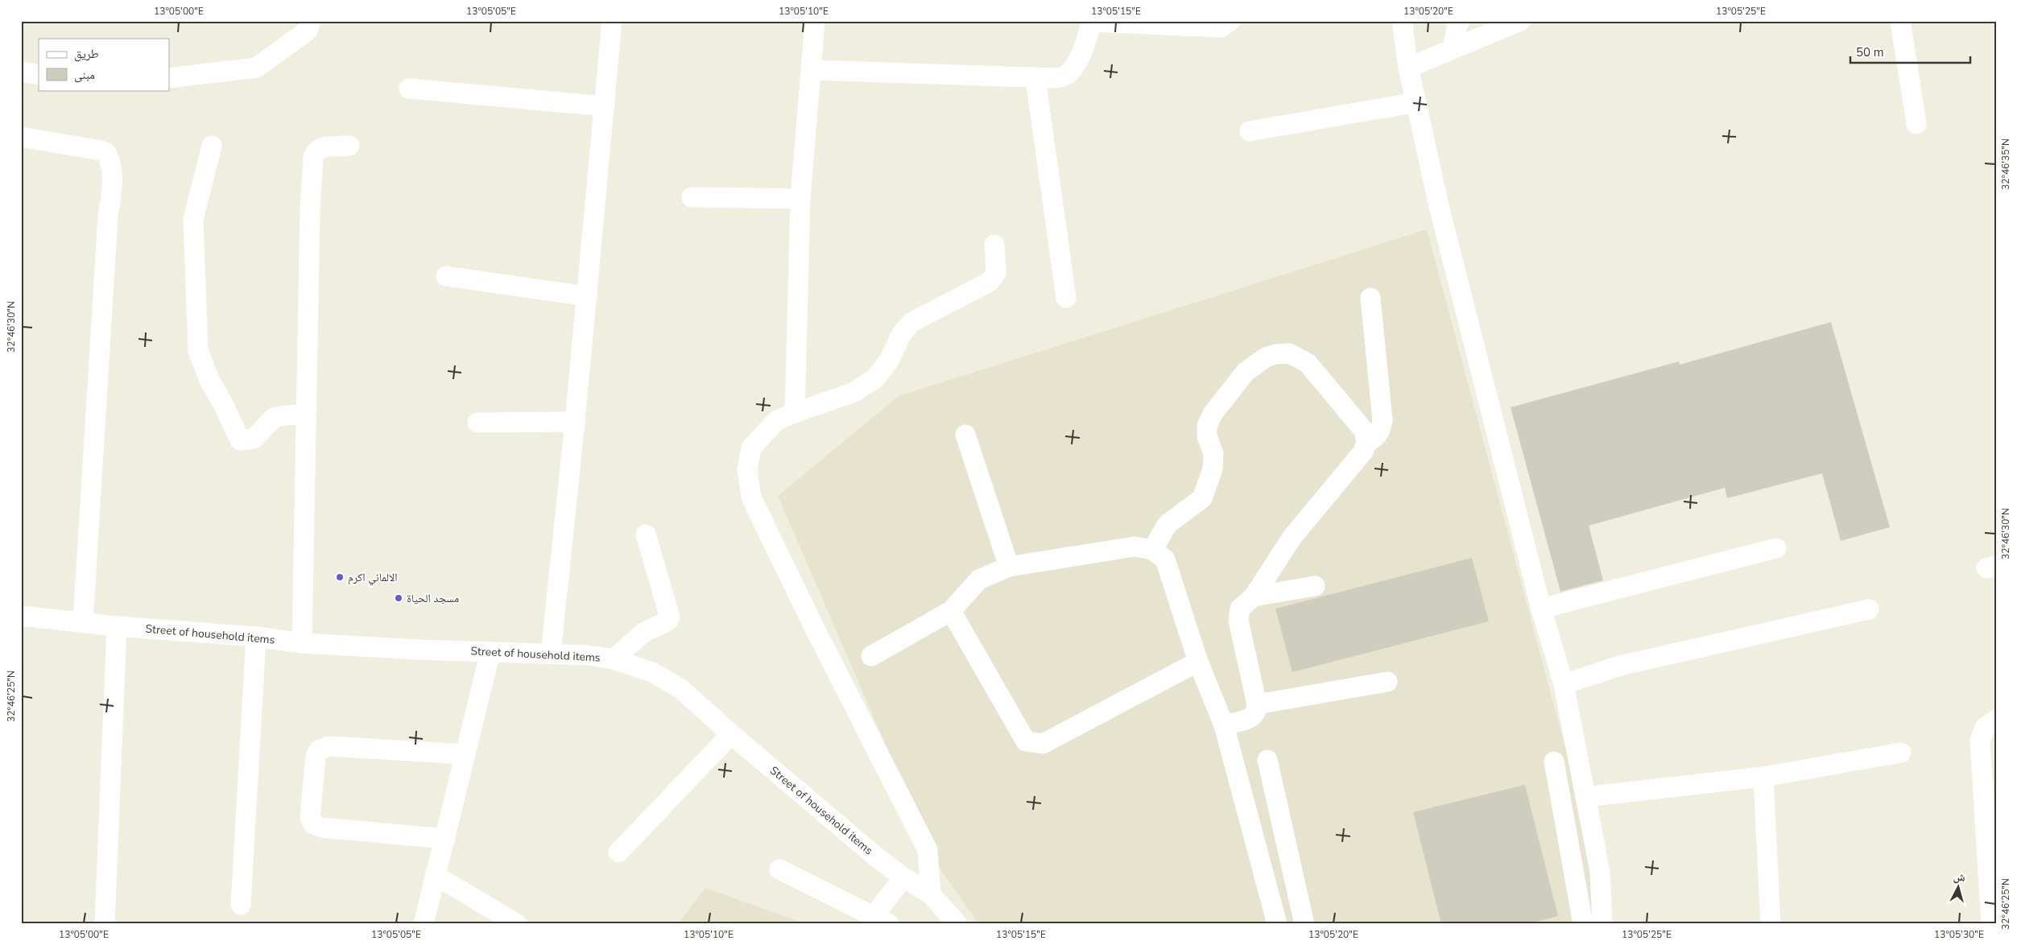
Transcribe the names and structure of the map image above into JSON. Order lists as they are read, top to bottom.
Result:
{
  "streets": {
    "street": ["Street of household items"]
  },
  "places": ["الالماني اكرم", "مسجد الحياة"],
  "legend": ["طريق", "مبنى"],
  "scale_bar": "50 m",
  "north": "top",
  "coordinates": [
    "13°05'00\"E",
    "13°05'05\"E",
    "13°05'10\"E",
    "13°05'15\"E",
    "13°05'20\"E",
    "13°05'25\"E",
    "32°46'35\"N",
    "32°46'30\"N",
    "32°46'25\"N",
    "13°05'30\"E"
  ]
}
